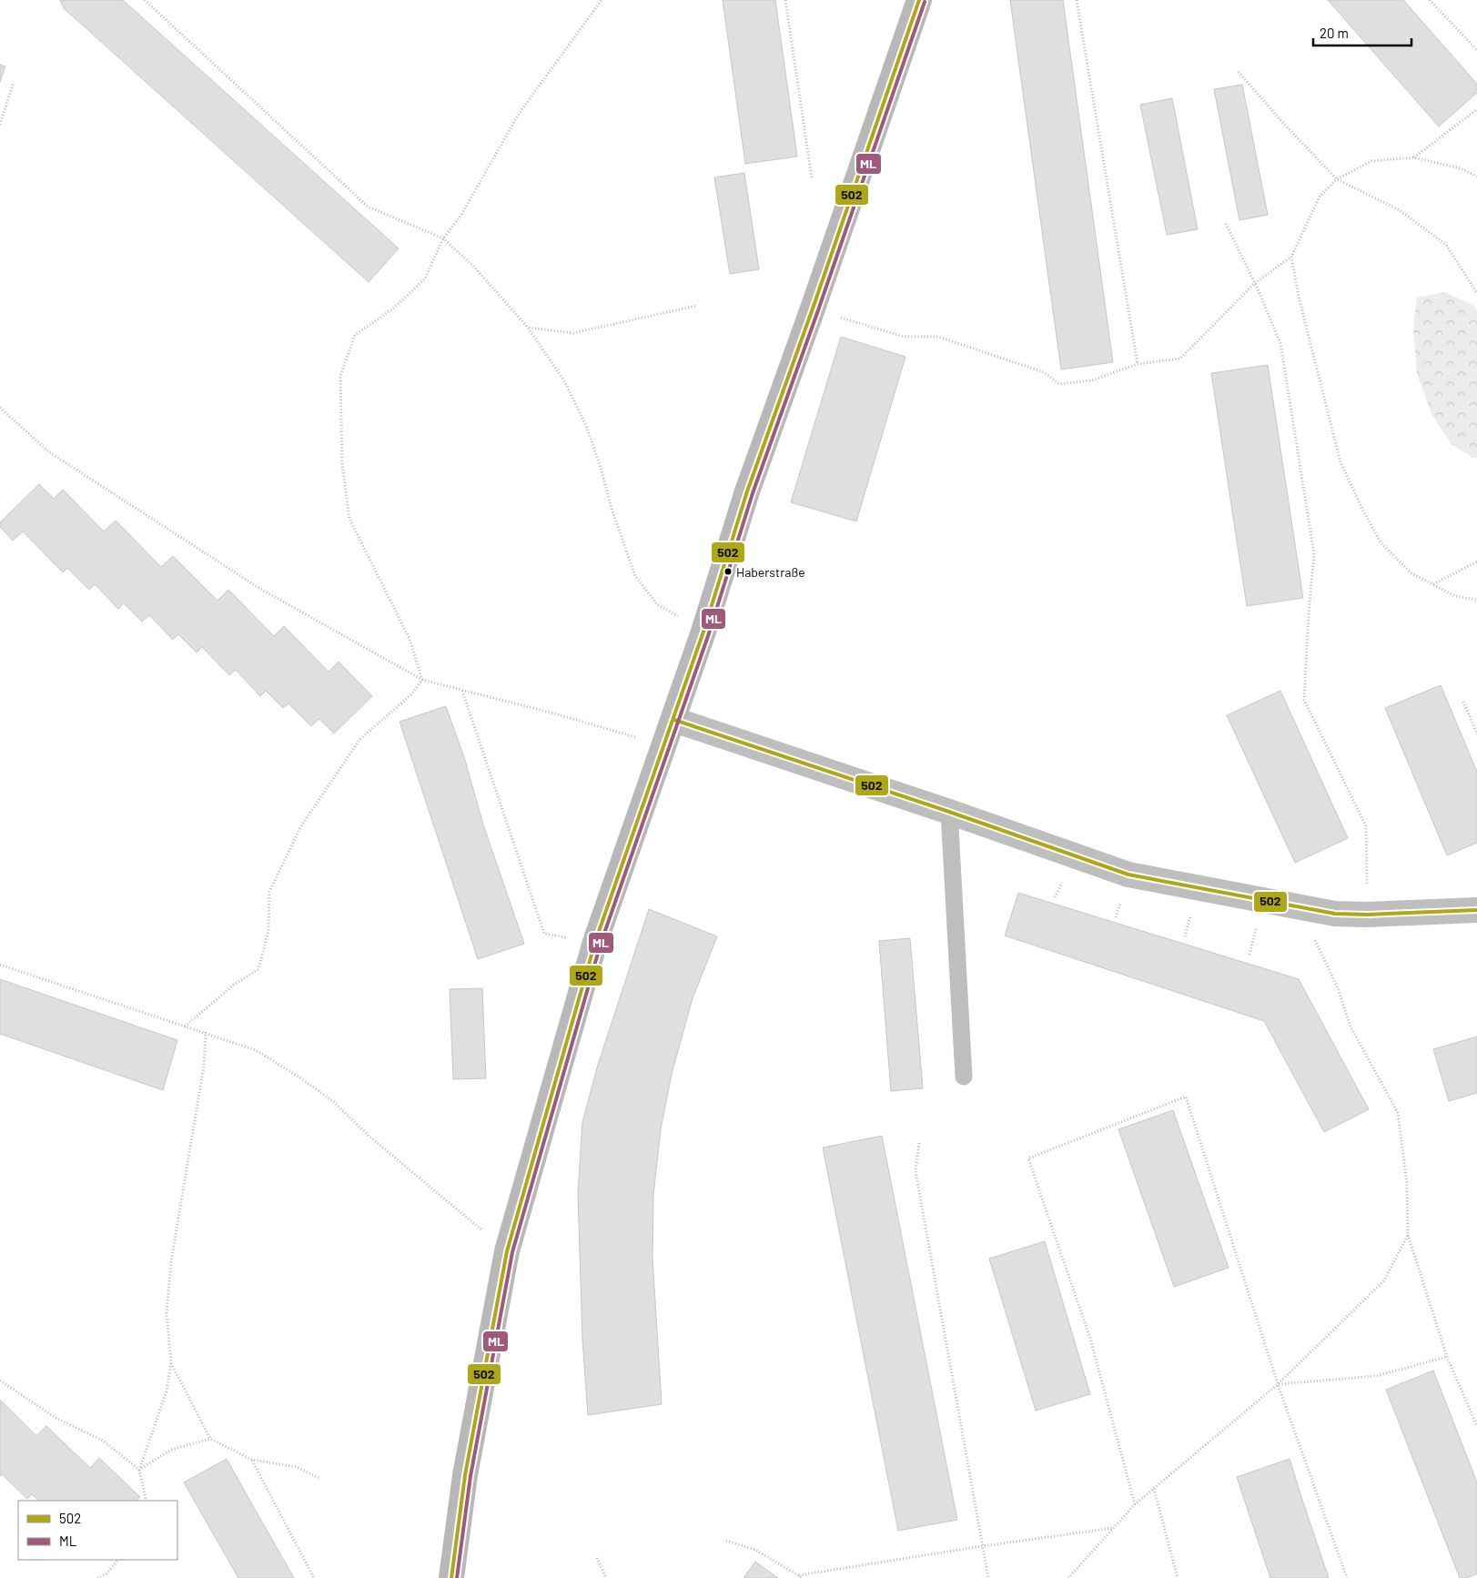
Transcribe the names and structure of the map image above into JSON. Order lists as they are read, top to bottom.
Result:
{
  "places": ["Haberstraße"],
  "lines": ["transit line 502", "transit line ML"],
  "legend": ["502", "ML"],
  "scale_bar": "20 m"
}
